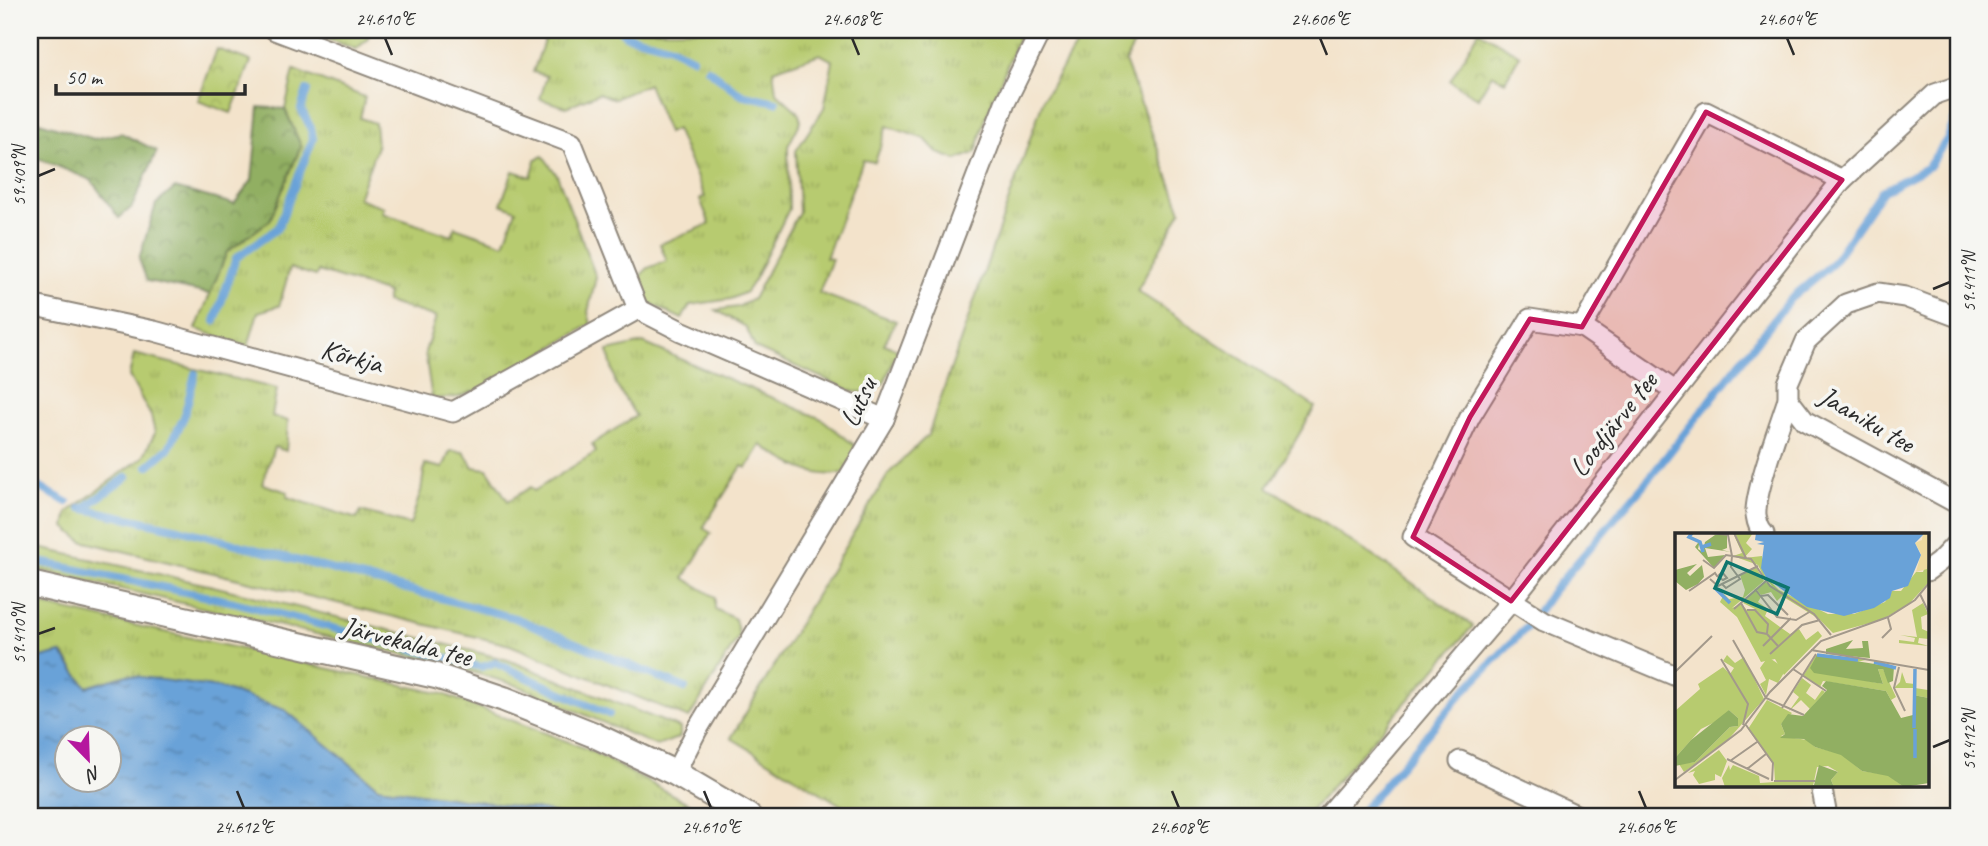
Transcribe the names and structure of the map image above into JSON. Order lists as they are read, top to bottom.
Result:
{
  "streets": {
    "street": [
      "Kõrkja",
      "Lutsu",
      "Jaaniku tee",
      "Loodjärve tee",
      "Järvekalda tee"
    ]
  },
  "crossings": [
    ["Lutsu", "Järvekalda tee"]
  ],
  "scale_bar": "50 m",
  "north": "bottom right",
  "coordinates": [
    "24.610°E",
    "24.608°E",
    "24.606°E",
    "24.604°E",
    "59.409°N",
    "59.411°N",
    "59.410°N",
    "59.412°N",
    "24.612°E"
  ]
}
